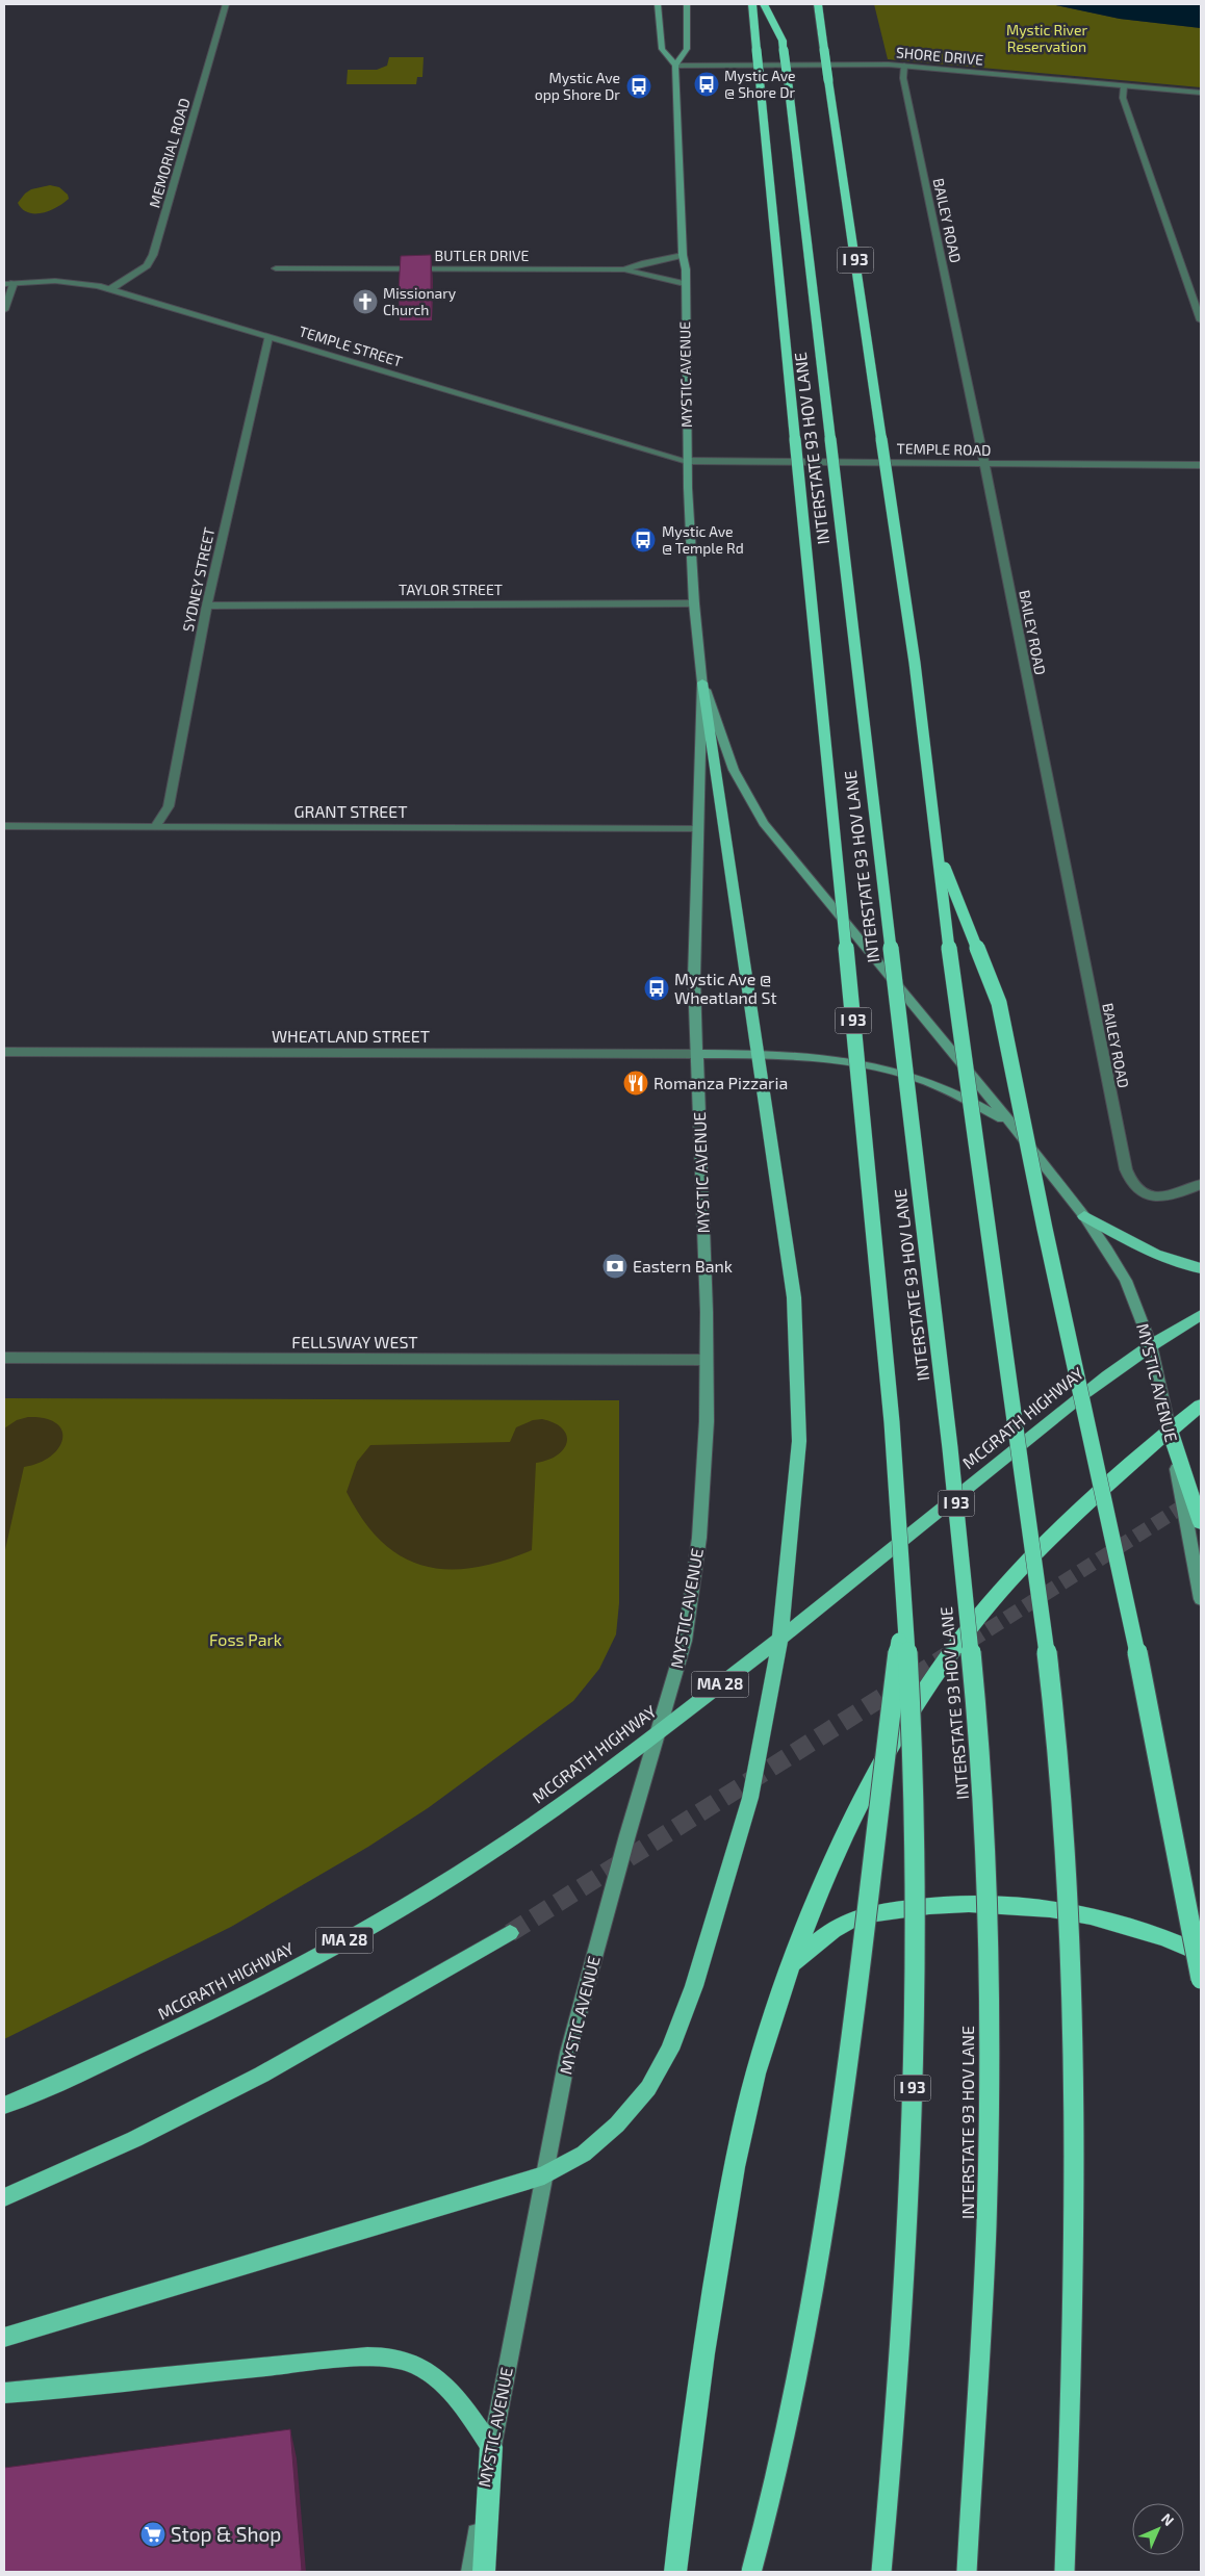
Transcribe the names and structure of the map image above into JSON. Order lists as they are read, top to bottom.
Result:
{
  "streets": {
    "highway": [
      "I 93",
      "INTERSTATE 93 HOV LANE",
      "MCGRATH HIGHWAY",
      "MA 28"
    ],
    "main road": ["MYSTIC AVENUE"],
    "street": [
      "SHORE DRIVE",
      "MEMORIAL ROAD",
      "BAILEY ROAD",
      "BUTLER DRIVE",
      "TEMPLE STREET",
      "TEMPLE ROAD",
      "SYDNEY STREET",
      "TAYLOR STREET",
      "GRANT STREET",
      "WHEATLAND STREET",
      "FELLSWAY WEST"
    ]
  },
  "crossings": [
    ["SHORE DRIVE", "BAILEY ROAD"],
    ["SHORE DRIVE", "MYSTIC AVENUE"],
    ["MEMORIAL ROAD", "TEMPLE STREET"],
    ["BAILEY ROAD", "TEMPLE ROAD"],
    ["BUTLER DRIVE", "MYSTIC AVENUE"],
    ["TEMPLE STREET", "MYSTIC AVENUE"],
    ["TEMPLE STREET", "TEMPLE ROAD"],
    ["TEMPLE STREET", "SYDNEY STREET"],
    ["MYSTIC AVENUE", "TEMPLE ROAD"],
    ["MYSTIC AVENUE", "TAYLOR STREET"],
    ["MYSTIC AVENUE", "GRANT STREET"],
    ["MYSTIC AVENUE", "WHEATLAND STREET"],
    ["MYSTIC AVENUE", "FELLSWAY WEST"],
    ["MYSTIC AVENUE", "MCGRATH HIGHWAY"],
    ["MYSTIC AVENUE", "MA 28"],
    ["SYDNEY STREET", "TAYLOR STREET"],
    ["SYDNEY STREET", "GRANT STREET"],
    ["MCGRATH HIGHWAY", "MA 28"]
  ],
  "parks": ["Mystic River Reservation", "Foss Park"],
  "places": {
    "bus stop": [
      "Mystic Ave @ Shore Dr",
      "Mystic Ave opp Shore Dr",
      "Mystic Ave @ Temple Rd",
      "Mystic Ave @ Wheatland St"
    ],
    "church": ["Missionary Church"],
    "restaurant": ["Romanza Pizzaria"],
    "bank": ["Eastern Bank"],
    "supermarket": ["Stop & Shop"]
  },
  "north": "top right"
}
